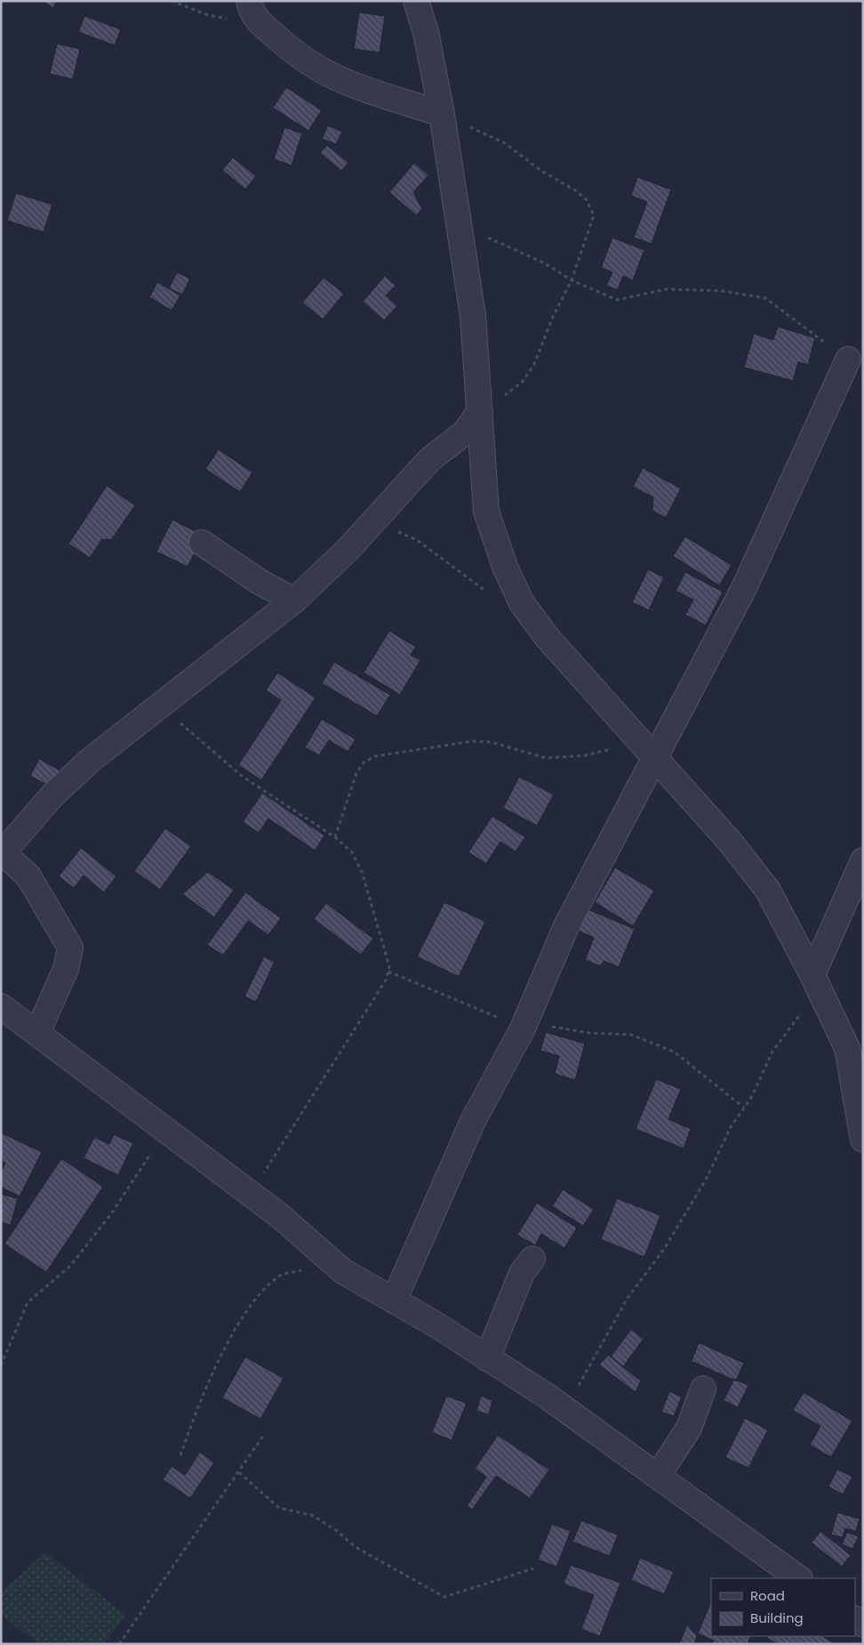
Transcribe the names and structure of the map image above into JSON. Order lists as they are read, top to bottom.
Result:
{
  "legend": ["Road", "Building"]
}
